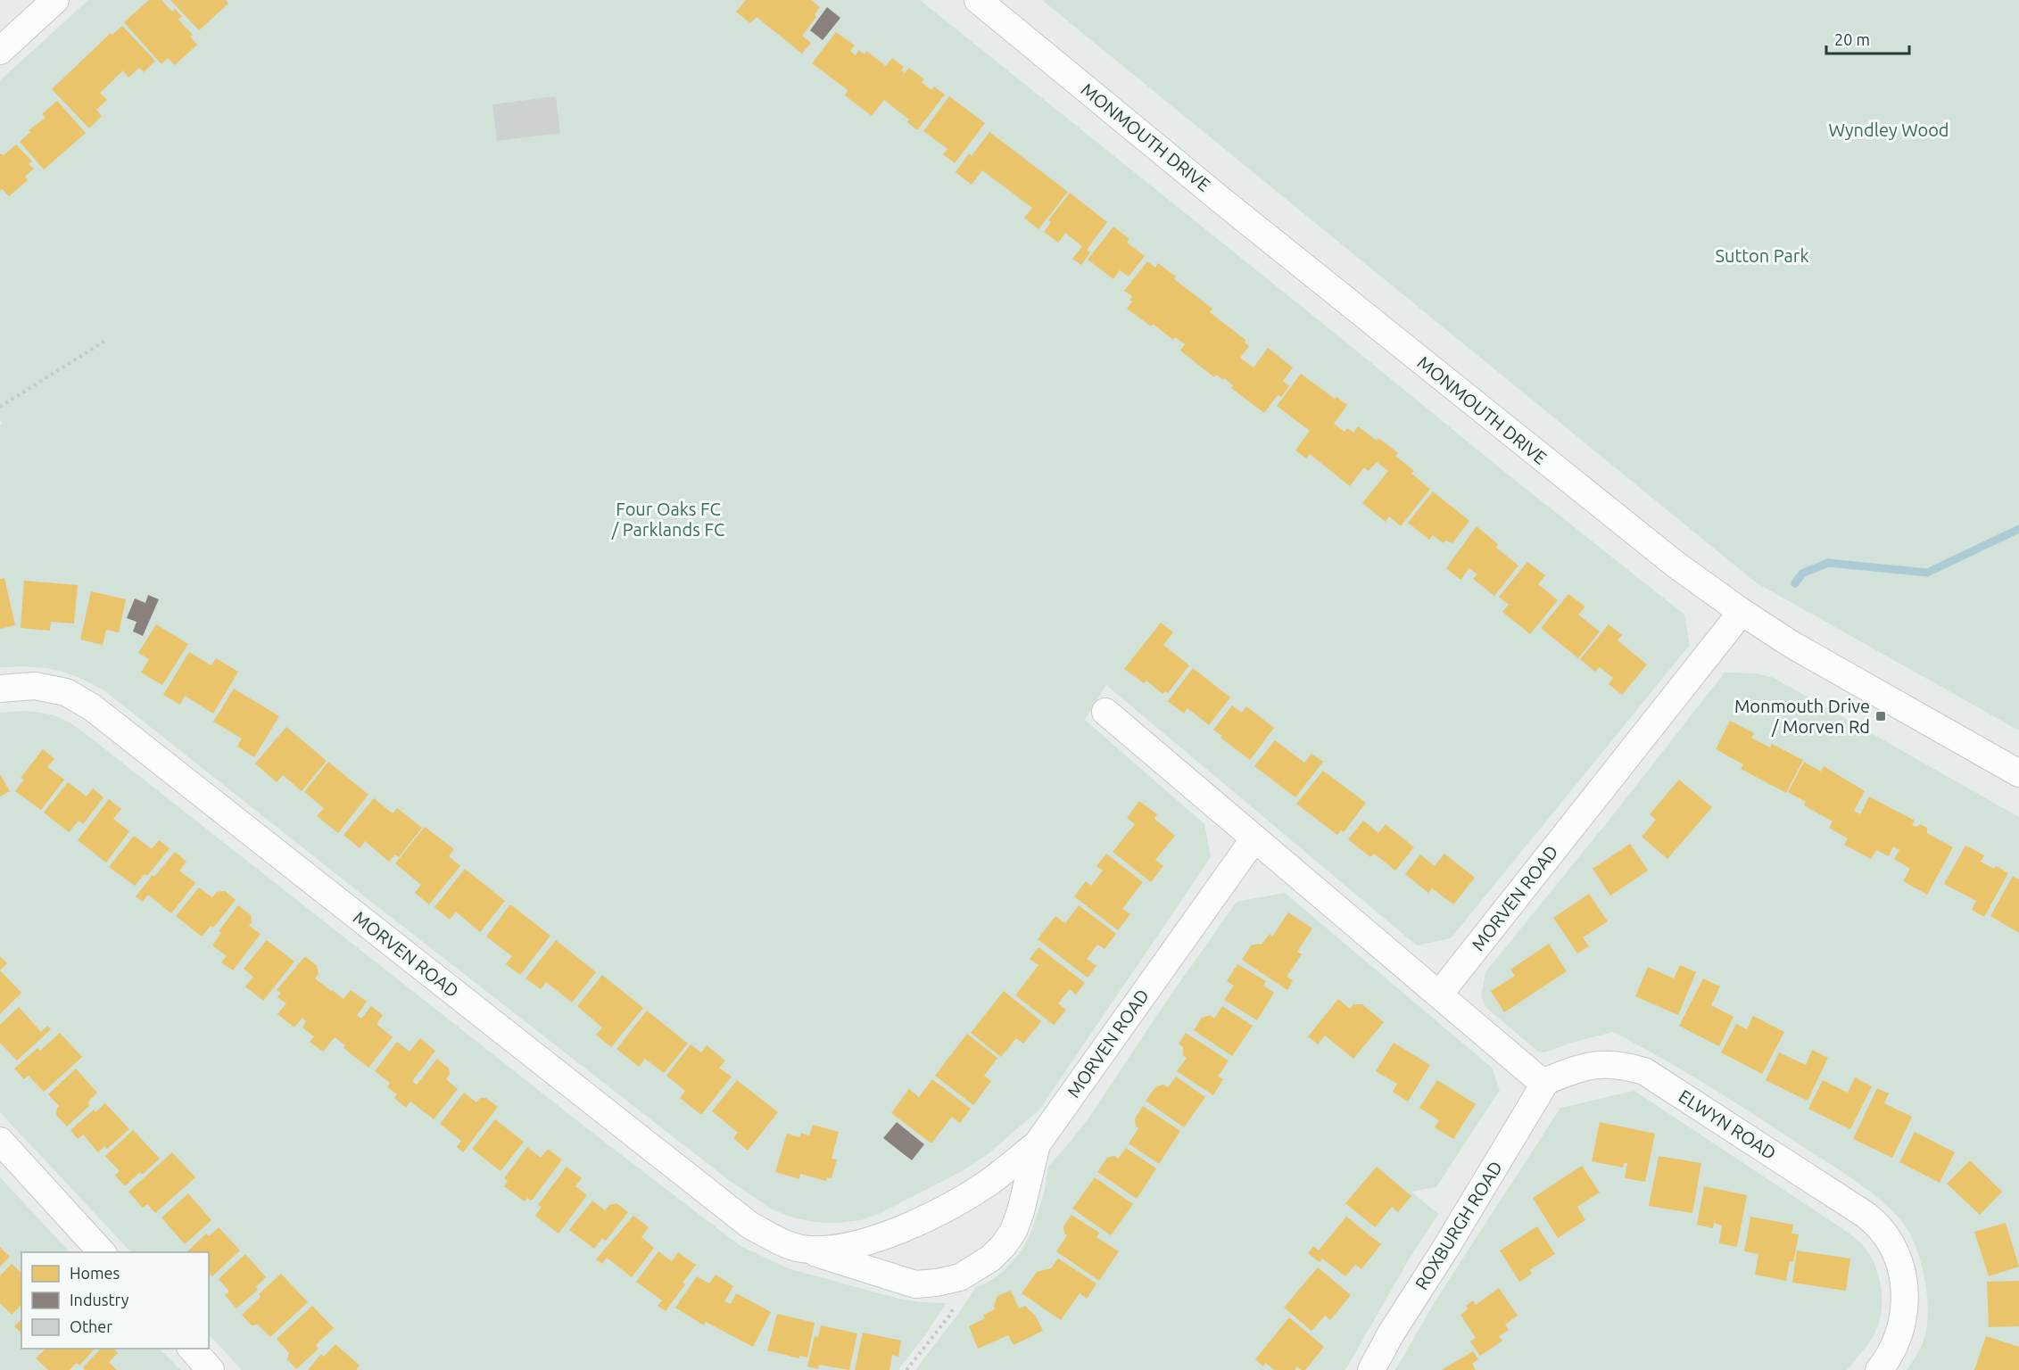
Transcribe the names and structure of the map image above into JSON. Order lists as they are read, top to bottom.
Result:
{
  "streets": {
    "street": [
      "MONMOUTH DRIVE",
      "MORVEN ROAD",
      "ELWYN ROAD",
      "ROXBURGH ROAD"
    ]
  },
  "crossings": [
    ["MONMOUTH DRIVE", "MORVEN ROAD"],
    ["ELWYN ROAD", "ROXBURGH ROAD"]
  ],
  "parks": ["Wyndley Wood", "Sutton Park", "Four Oaks FC / Parklands FC"],
  "places": {
    "transit": ["Monmouth Drive / Morven Rd"]
  },
  "legend": ["Homes", "Industry", "Other"],
  "scale_bar": "20 m"
}
